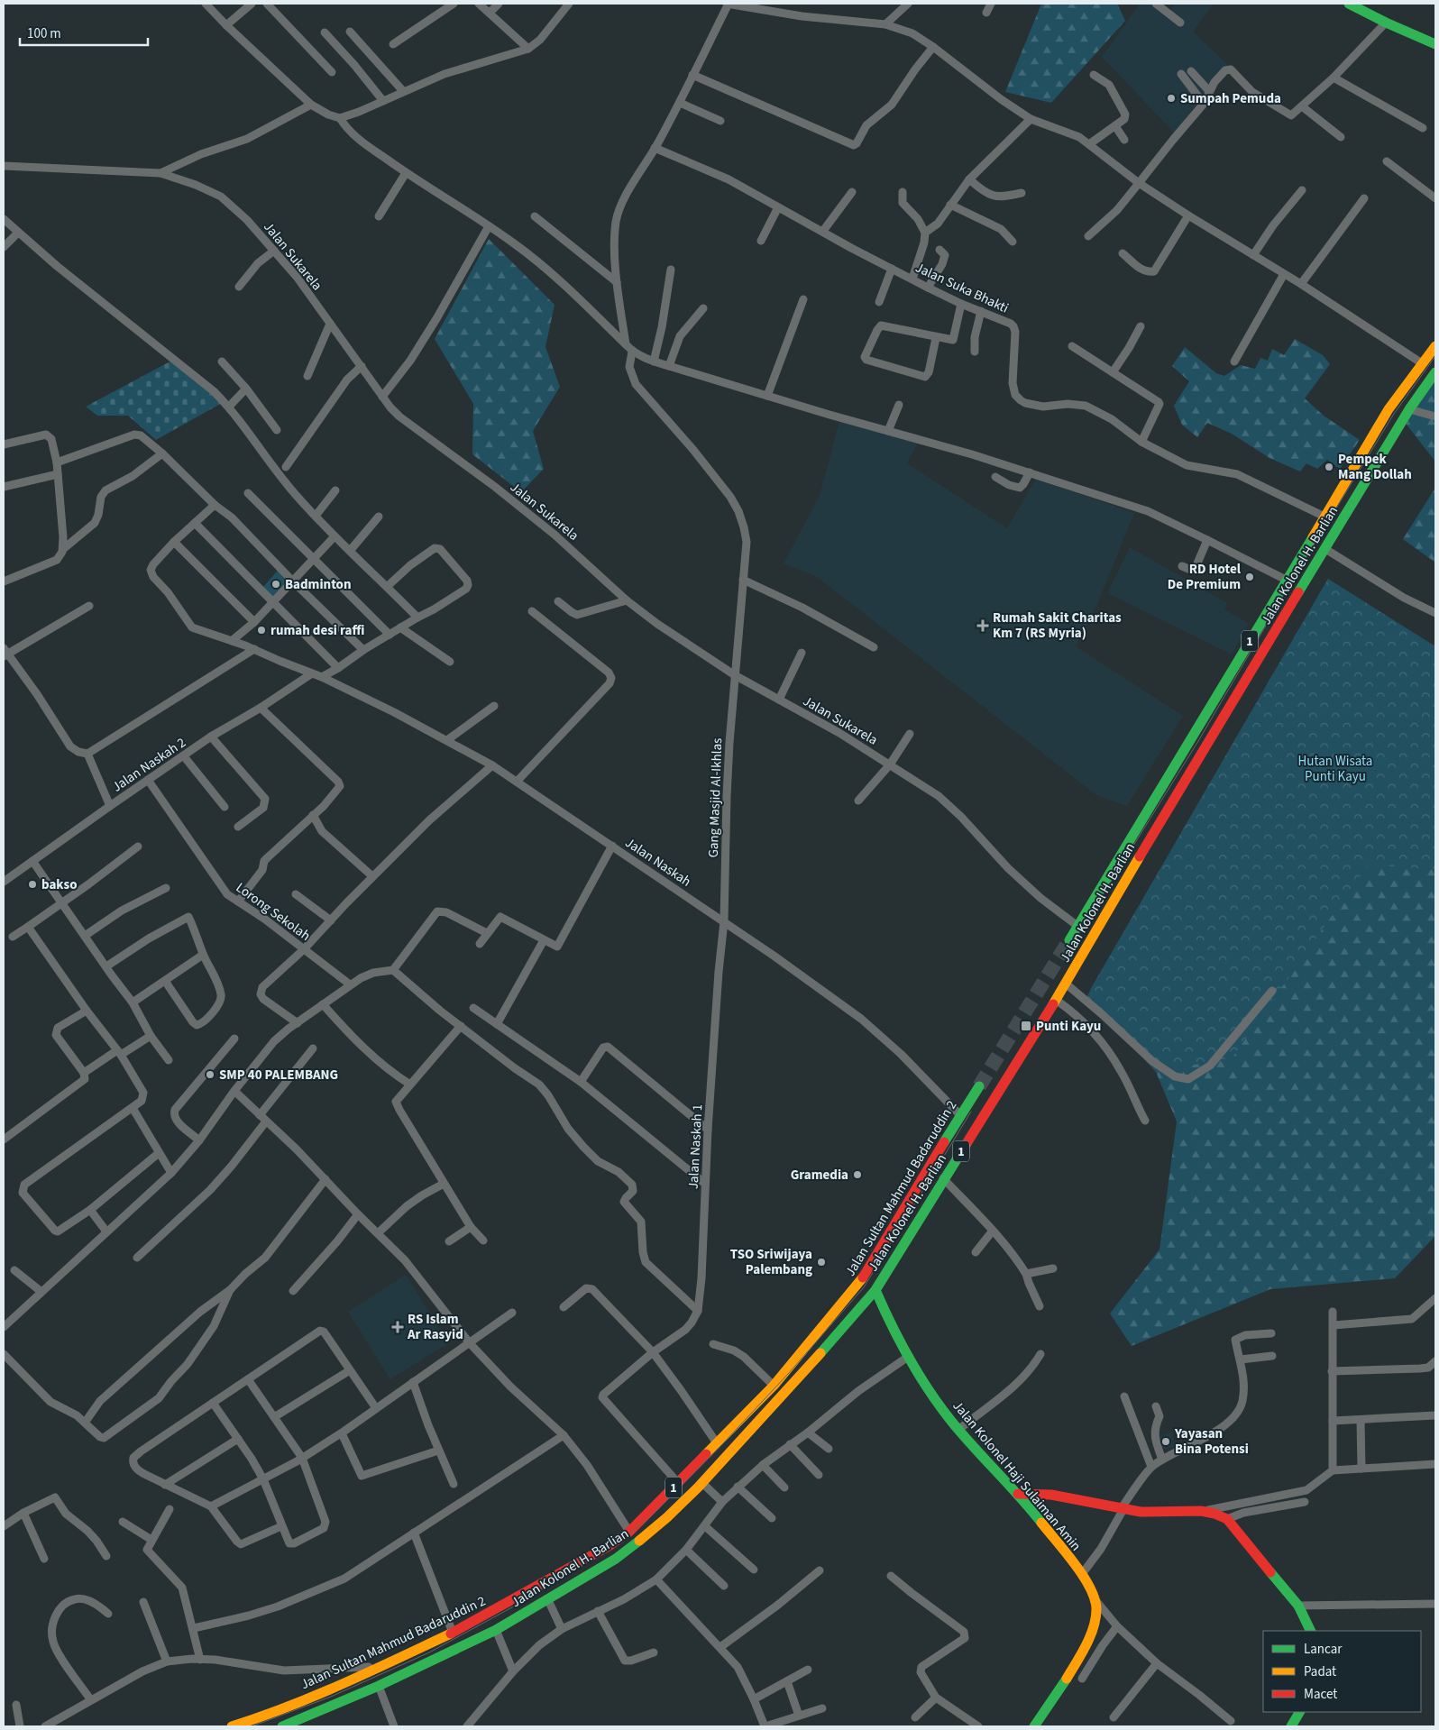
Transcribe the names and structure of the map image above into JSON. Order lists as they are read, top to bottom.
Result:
{
  "streets": {
    "main road": [
      "Jalan Kolonel H. Barlian",
      "1",
      "Jalan Sultan Mahmud Badaruddin 2",
      "Jalan Kolonel Haji Sulaiman Amin"
    ],
    "street": [
      "Jalan Sukarela",
      "Jalan Suka Bhakti",
      "Jalan Naskah 2",
      "Gang Masjid Al-Ikhlas",
      "Jalan Naskah",
      "Lorong Sekolah",
      "Jalan Naskah 1"
    ]
  },
  "crossings": [
    ["Jalan Sukarela", "Jalan Kolonel H. Barlian"],
    ["Jalan Sukarela", "Gang Masjid Al-Ikhlas"],
    ["Jalan Suka Bhakti", "Jalan Kolonel H. Barlian"],
    ["Jalan Kolonel H. Barlian", "Jalan Kolonel Haji Sulaiman Amin"],
    ["Jalan Naskah 2", "Jalan Naskah"],
    ["Jalan Naskah 2", "Lorong Sekolah"],
    ["Gang Masjid Al-Ikhlas", "Jalan Naskah"],
    ["Gang Masjid Al-Ikhlas", "Jalan Naskah 1"],
    ["Jalan Naskah", "Jalan Naskah 1"],
    ["Jalan Naskah", "Jalan Sultan Mahmud Badaruddin 2"],
    ["Jalan Naskah 1", "Jalan Sultan Mahmud Badaruddin 2"]
  ],
  "parks": ["Hutan Wisata Punti Kayu"],
  "places": {
    "other": [
      "Sumpah Pemuda",
      "Pempek Mang Dollah",
      "RD Hotel De Premium",
      "Badminton",
      "rumah desi raffi",
      "bakso",
      "SMP 40 PALEMBANG",
      "Gramedia",
      "TSO Sriwijaya Palembang",
      "Yayasan Bina Potensi"
    ],
    "health": ["Rumah Sakit Charitas Km 7 (RS Myria)", "RS Islam Ar Rasyid"],
    "transit": ["Punti Kayu"]
  },
  "legend": ["Lancar", "Padat", "Macet"],
  "scale_bar": "100 m"
}
